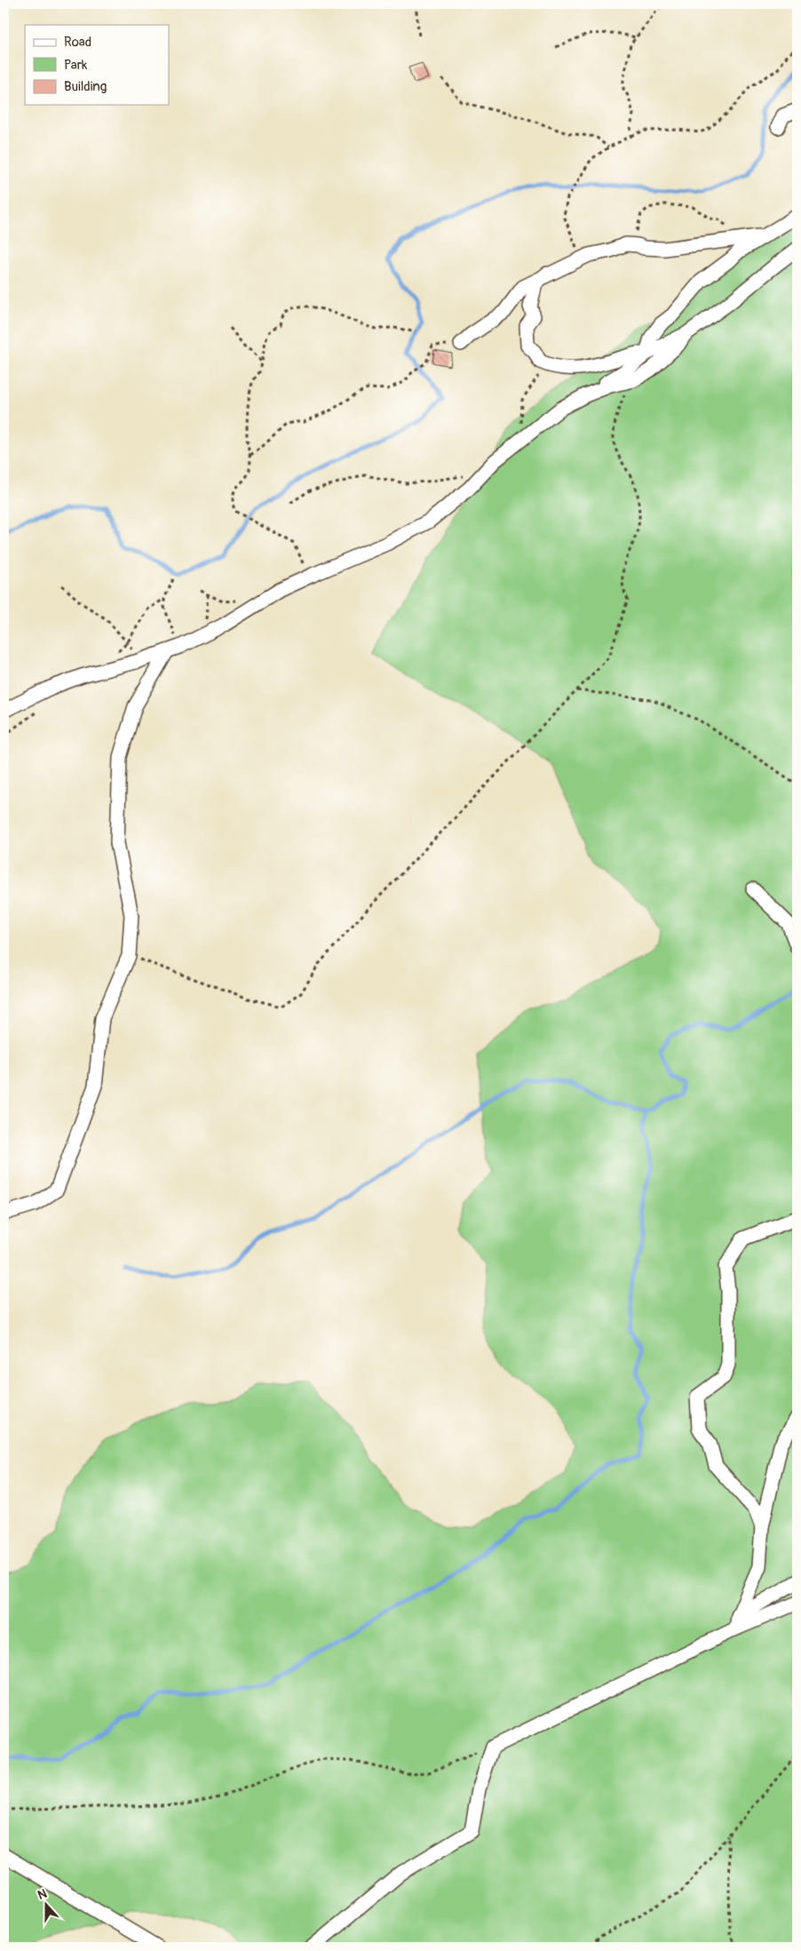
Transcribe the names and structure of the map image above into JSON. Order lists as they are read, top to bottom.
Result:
{
  "legend": ["Road", "Park", "Building"],
  "north": "top"
}
